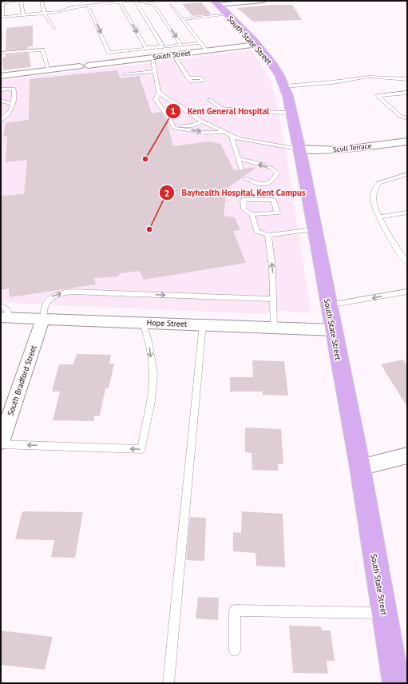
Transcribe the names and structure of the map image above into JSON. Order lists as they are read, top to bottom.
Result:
{
  "streets": {
    "main road": ["South State Street"],
    "street": [
      "South Street",
      "Scull Terrace",
      "Hope Street",
      "South Bradford Street"
    ]
  },
  "crossings": [
    ["South State Street", "South Street"],
    ["South State Street", "Scull Terrace"],
    ["South State Street", "Hope Street"],
    ["Hope Street", "South Bradford Street"]
  ],
  "places": ["Kent General Hospital", "Bayhealth Hospital, Kent Campus"]
}
